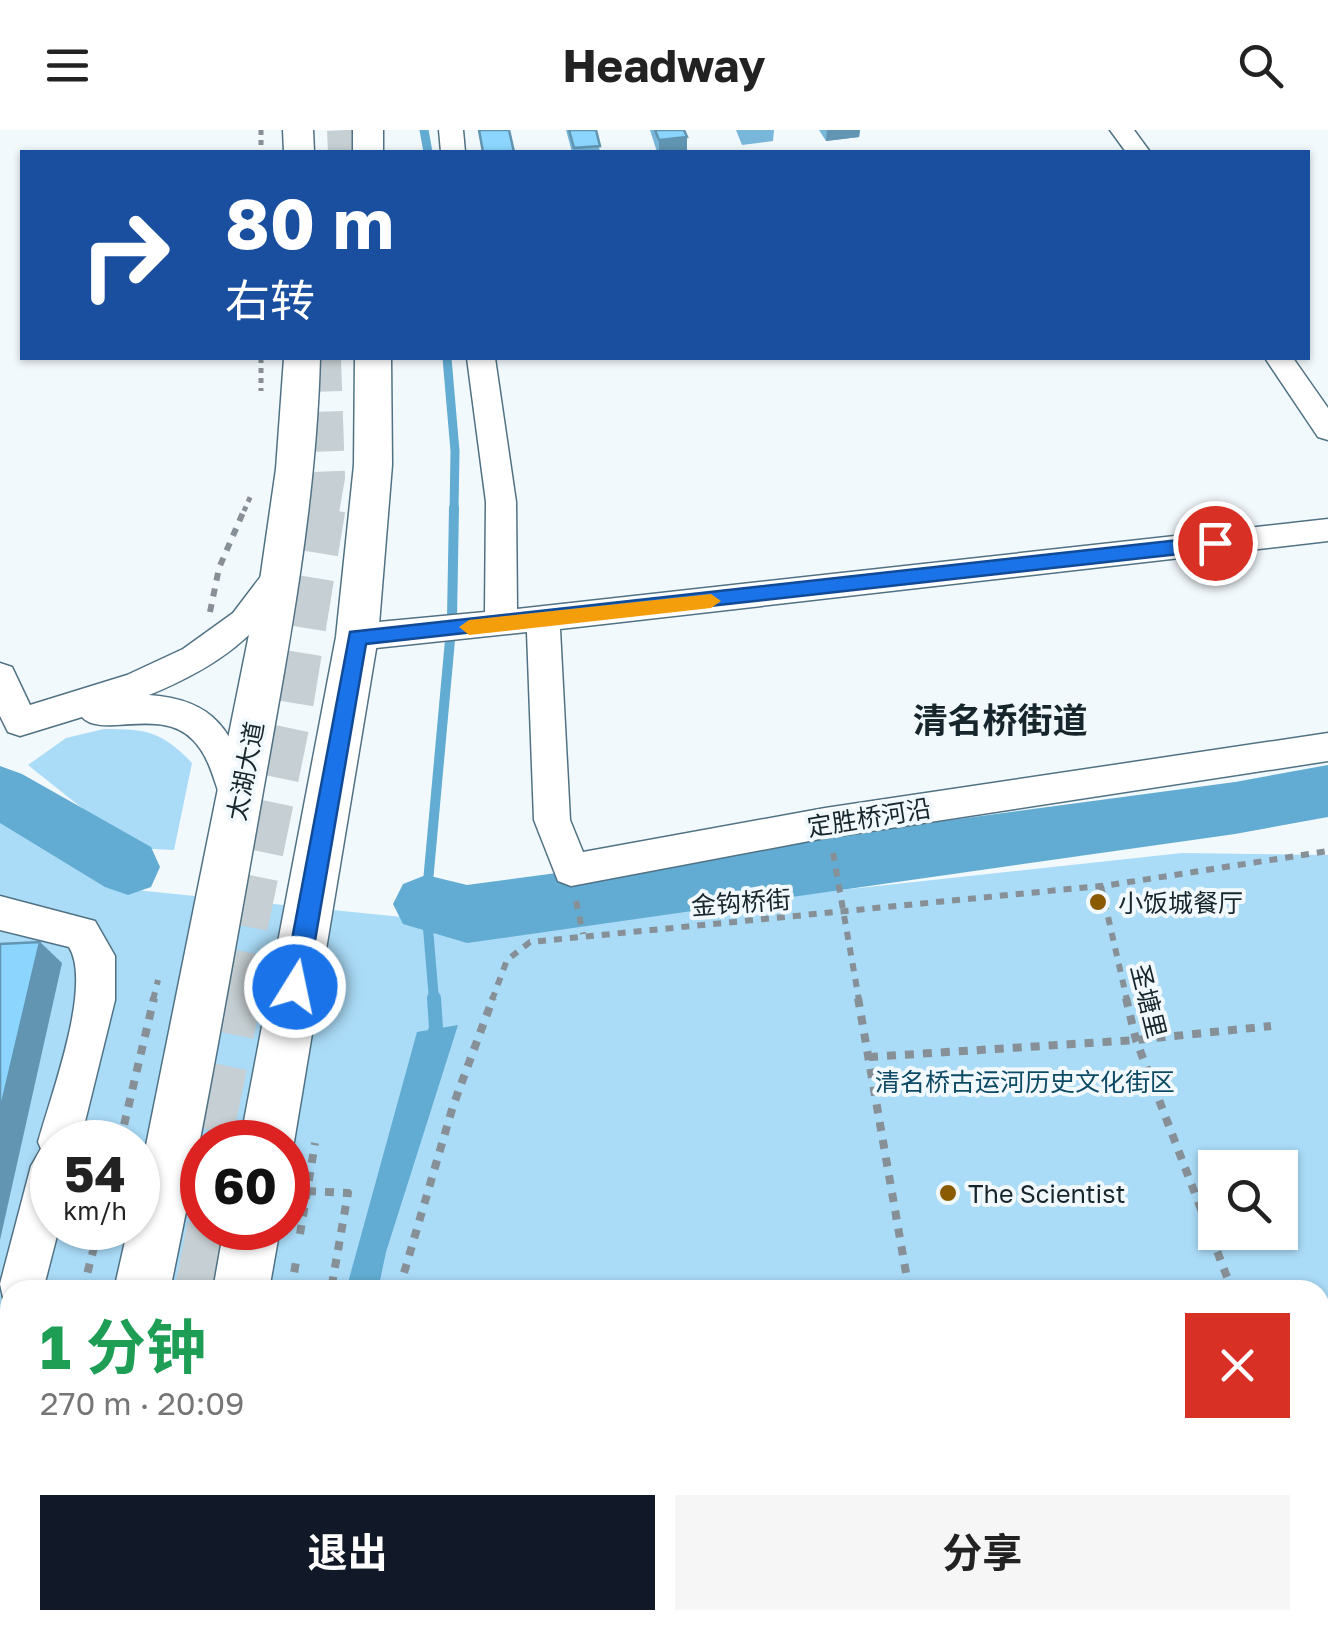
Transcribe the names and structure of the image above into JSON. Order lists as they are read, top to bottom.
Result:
{
  "streets": {
    "main road": ["太湖大道"],
    "street": ["定胜桥河沿"],
    "path": ["金钩桥街", "圣塘里"]
  },
  "crossings": [
    ["金钩桥街", "圣塘里"]
  ],
  "districts": ["清名桥街道"],
  "parks": ["清名桥古运河历史文化街区"],
  "places": ["小饭城餐厅", "The Scientist"],
  "page": {
    "header": "Headway",
    "turn": ["80 m", "右转"],
    "speed": "54 km/h",
    "limit": "60",
    "heading": ["1 分钟", "270 m · 20:09"],
    "buttons": ["退出", "分享"]
  }
}
